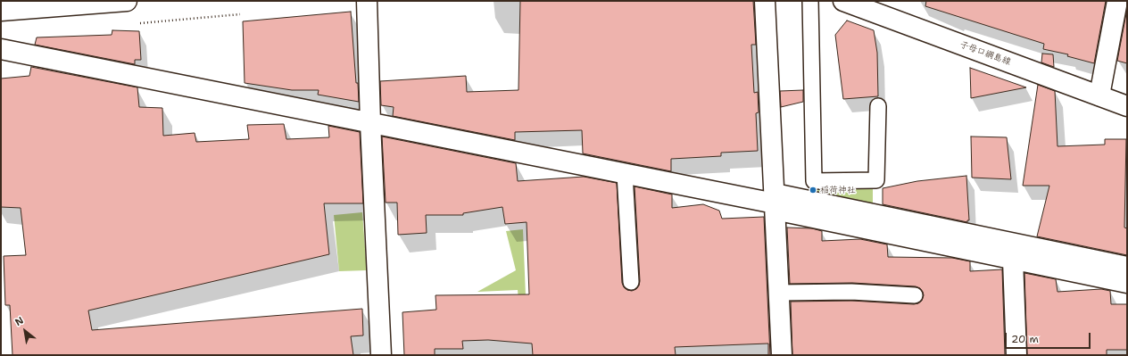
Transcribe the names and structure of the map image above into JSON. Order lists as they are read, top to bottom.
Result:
{
  "streets": {
    "street": ["子母口綱島線"]
  },
  "places": ["稲荷神社"],
  "scale_bar": "20 m",
  "north": "top left"
}
